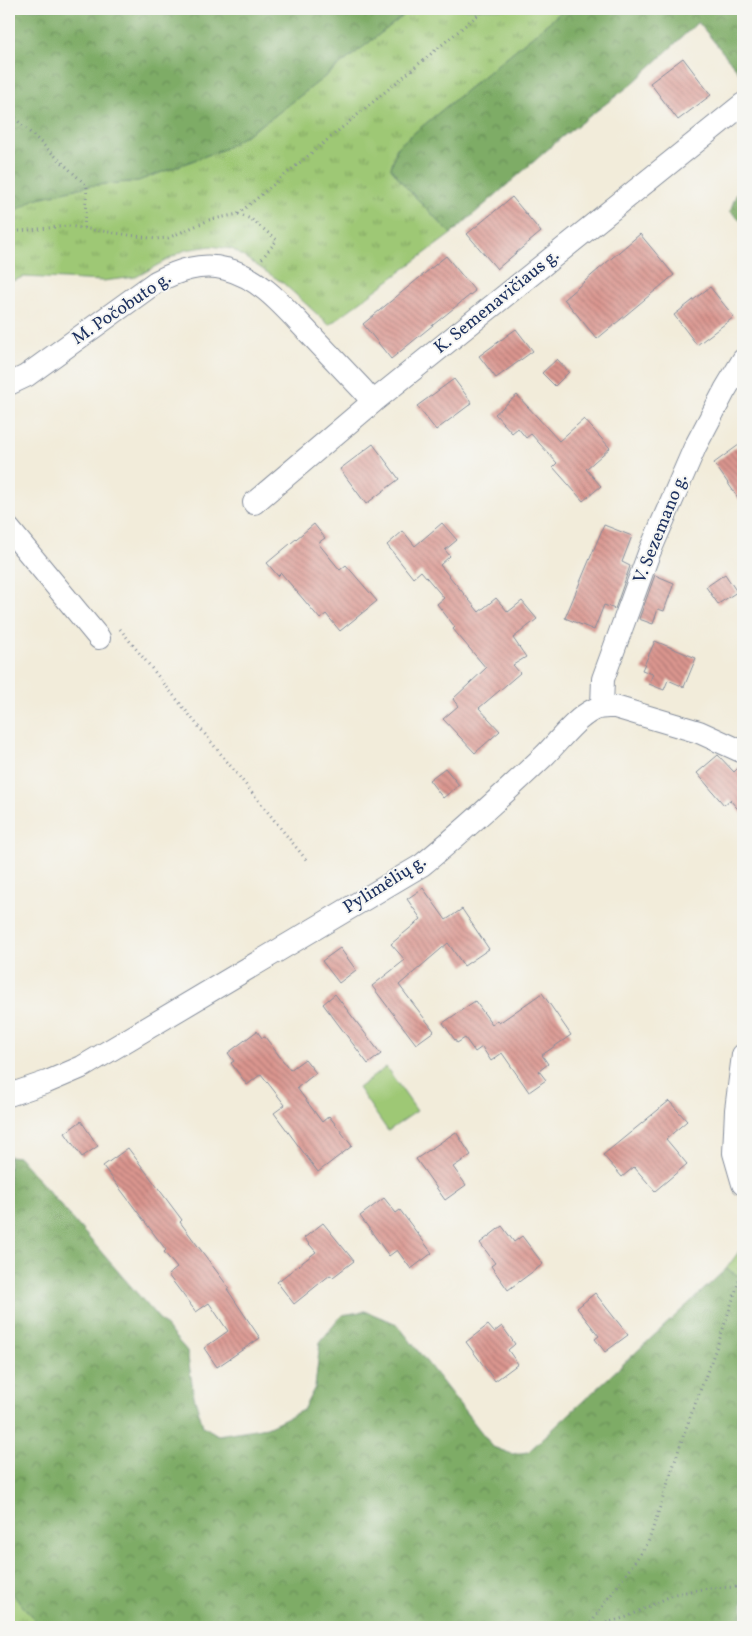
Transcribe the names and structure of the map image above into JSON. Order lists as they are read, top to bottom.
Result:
{
  "streets": {
    "street": [
      "K. Semenavičiaus g.",
      "M. Počobuto g.",
      "V. Sezemano g.",
      "Pylimėlių g."
    ]
  },
  "crossings": [
    ["K. Semenavičiaus g.", "M. Počobuto g."],
    ["V. Sezemano g.", "Pylimėlių g."]
  ]
}
